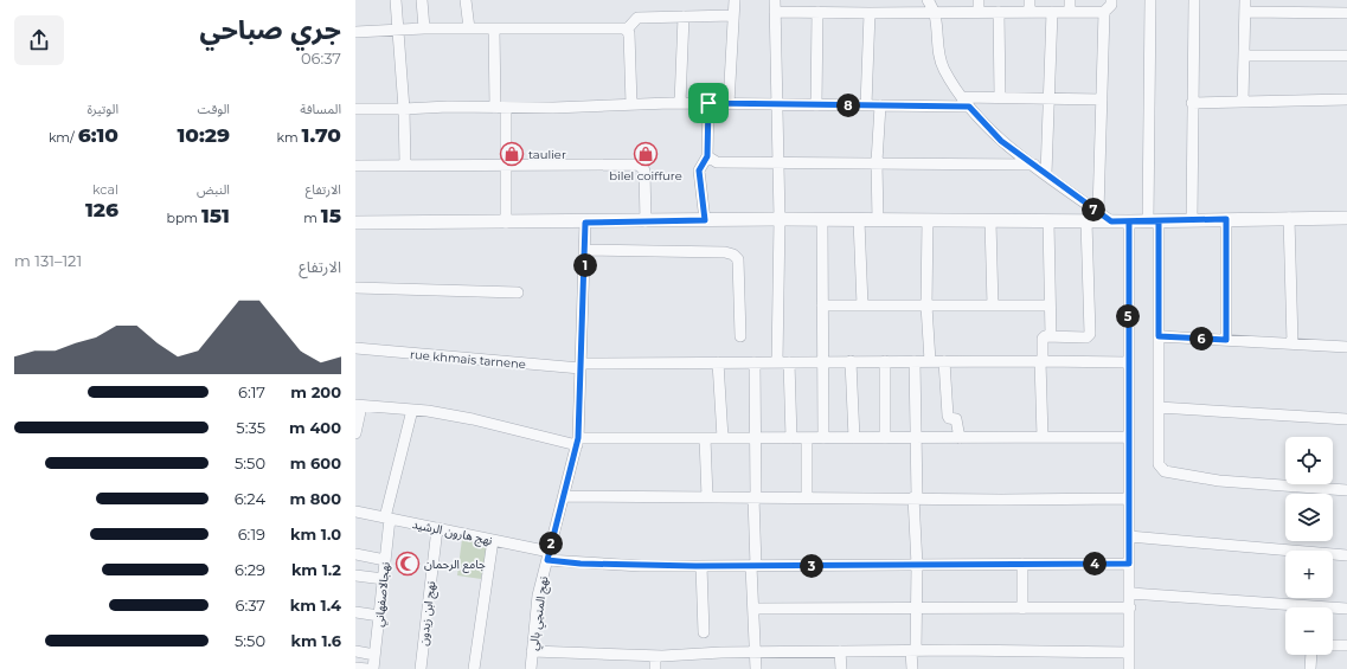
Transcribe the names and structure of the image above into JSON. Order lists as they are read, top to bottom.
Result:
{
  "streets": {
    "street": [
      "rue khmais tarnene",
      "نهج هارون الرشيد",
      "نهجالاصفهاني",
      "نهج ابن زيدون",
      "نهج المنجي بالي"
    ]
  },
  "crossings": [
    ["rue khmais tarnene", "نهج المنجي بالي"],
    ["نهج هارون الرشيد", "نهجالاصفهاني"],
    ["نهج هارون الرشيد", "نهج ابن زيدون"],
    ["نهج هارون الرشيد", "نهج المنجي بالي"]
  ],
  "places": {
    "shop": ["taulier", "bilel coiffure"],
    "mosque": ["جامع الرحمان"]
  },
  "page": {
    "heading": ["جري صباحي", "06:37"],
    "stats": [
      ["المسافة", "1.70 km"],
      ["الوقت", "10:29"],
      ["الوتيرة", "6:10 /km"],
      ["الارتفاع", "15 m"],
      ["النبض", "151 bpm"],
      ["kcal", "126"]
    ],
    "pins": [
      "8",
      "7",
      "1",
      "5",
      "6",
      "2",
      "4",
      "3"
    ],
    "chart": ["الارتفاع", "121–131 m"],
    "list": [
      {
        "name": "200 m",
        "note": "6:17"
      },
      {
        "name": "400 m",
        "note": "5:35"
      },
      {
        "name": "600 m",
        "note": "5:50"
      },
      {
        "name": "800 m",
        "note": "6:24"
      },
      {
        "name": "1.0 km",
        "note": "6:19"
      },
      {
        "name": "1.2 km",
        "note": "6:29"
      },
      {
        "name": "1.4 km",
        "note": "6:37"
      },
      {
        "name": "1.6 km",
        "note": "5:50"
      }
    ],
    "map_buttons": ["+", "−"]
  }
}
